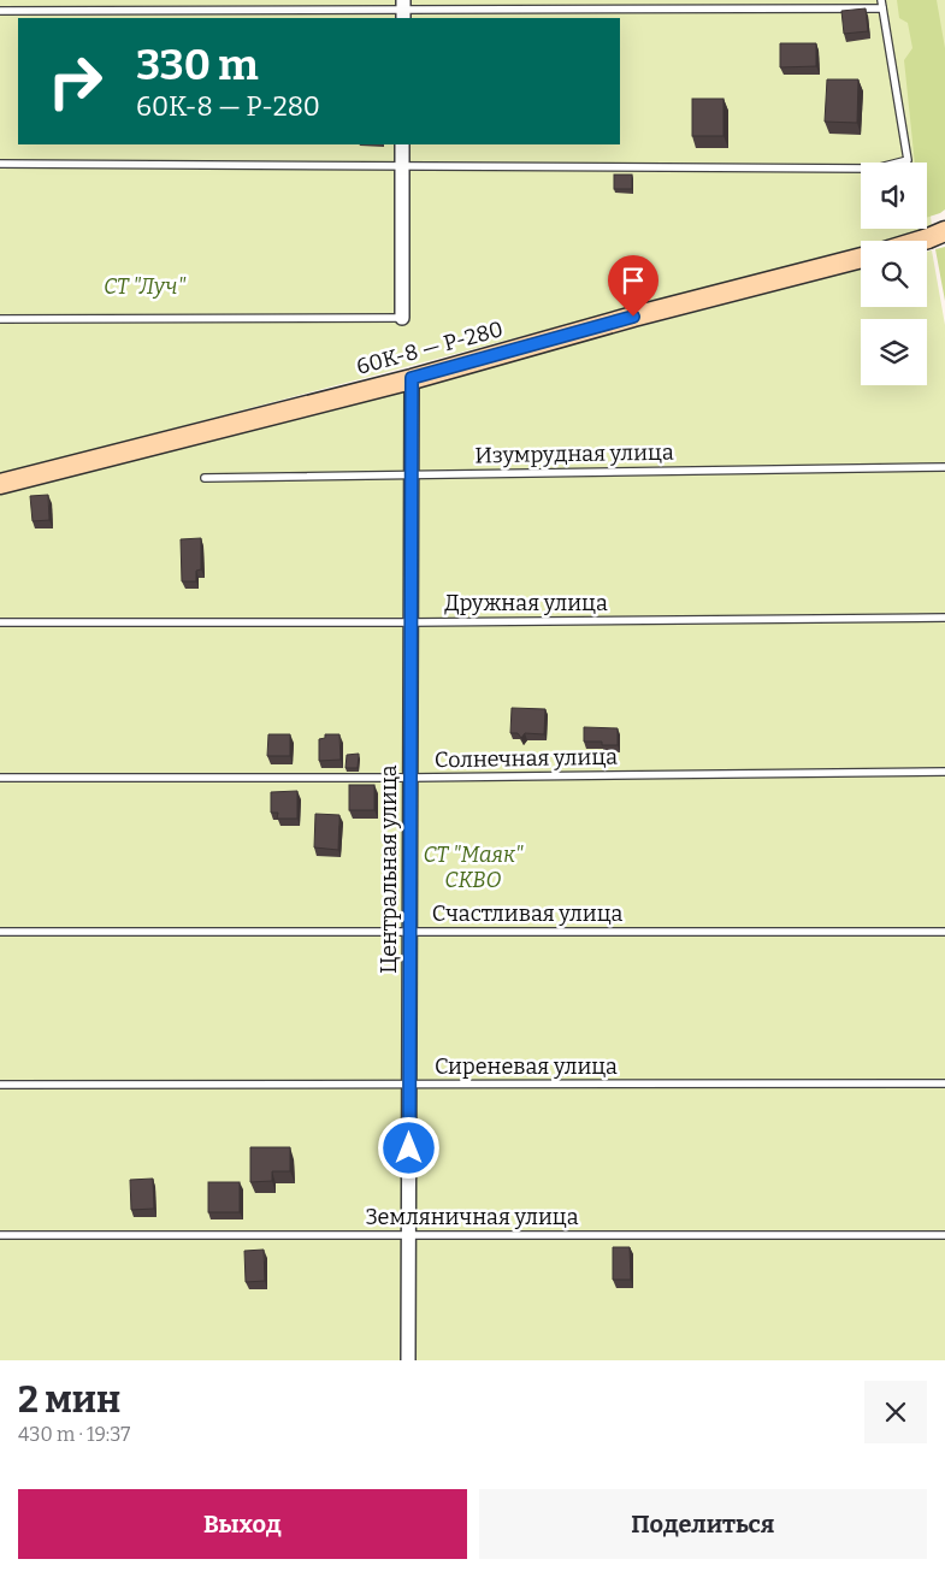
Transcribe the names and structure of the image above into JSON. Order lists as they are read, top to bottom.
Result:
{
  "streets": {
    "street": ["60К-8 — Р-280", "Центральная улица"],
    "lane": [
      "Изумрудная улица",
      "Дружная улица",
      "Солнечная улица",
      "Счастливая улица",
      "Сиреневая улица",
      "Земляничная улица"
    ]
  },
  "crossings": [
    ["60К-8 — Р-280", "Центральная улица"],
    ["Изумрудная улица", "Центральная улица"],
    ["Дружная улица", "Центральная улица"],
    ["Солнечная улица", "Центральная улица"],
    ["Центральная улица", "Счастливая улица"],
    ["Центральная улица", "Сиреневая улица"],
    ["Центральная улица", "Земляничная улица"]
  ],
  "parks": ["СТ \"Луч\"", "СТ \"Маяк\" СКВО"],
  "page": {
    "turn": ["330 m", "60К-8 — Р-280"],
    "heading": ["2 мин", "430 m · 19:37"],
    "buttons": ["Выход", "Поделиться"]
  }
}
